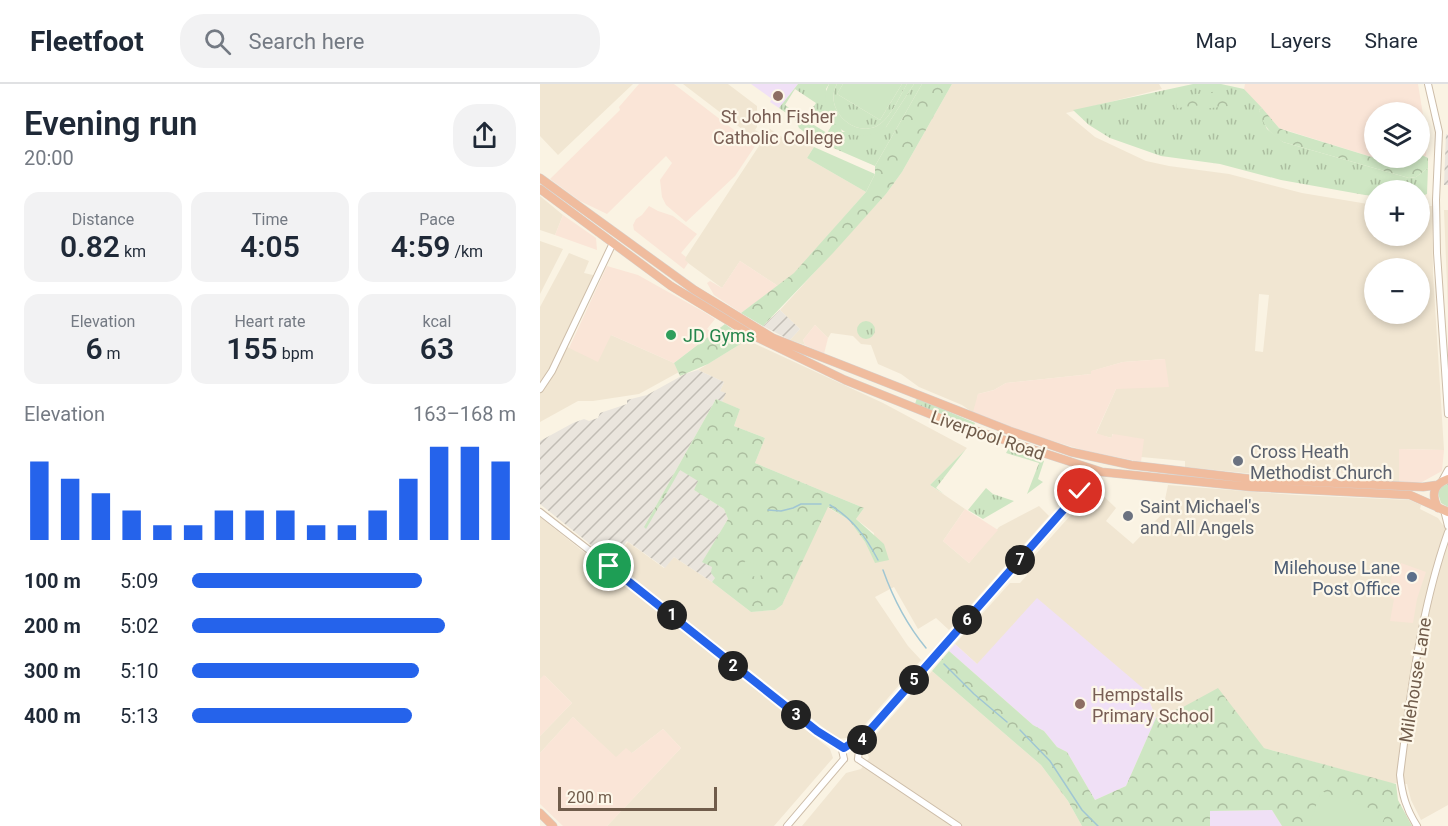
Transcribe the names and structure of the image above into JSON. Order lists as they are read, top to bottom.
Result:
{
  "streets": {
    "highway": ["Liverpool Road"],
    "street": ["Milehouse Lane"]
  },
  "places": [
    "St John Fisher Catholic College",
    "JD Gyms",
    "Cross Heath Methodist Church",
    "Saint Michael's and All Angels",
    "Milehouse Lane Post Office",
    "Hempstalls Primary School"
  ],
  "scale_bar": "200 m",
  "page": {
    "header": "Fleetfoot",
    "search": "Search here",
    "nav": ["Map", "Layers", "Share"],
    "heading": ["Evening run", "20:00"],
    "map_buttons": ["+", "−"],
    "stats": [
      ["Distance", "0.82 km"],
      ["Time", "4:05"],
      ["Pace", "4:59 /km"],
      ["Elevation", "6 m"],
      ["Heart rate", "155 bpm"],
      ["kcal", "63"]
    ],
    "chart": ["Elevation", "163–168 m"],
    "pins": [
      "7",
      "1",
      "6",
      "2",
      "5",
      "3",
      "4"
    ],
    "list": [
      {
        "name": "100 m",
        "note": "5:09"
      },
      {
        "name": "200 m",
        "note": "5:02"
      },
      {
        "name": "300 m",
        "note": "5:10"
      },
      {
        "name": "400 m",
        "note": "5:13"
      }
    ],
    "scale": "200 m"
  }
}
